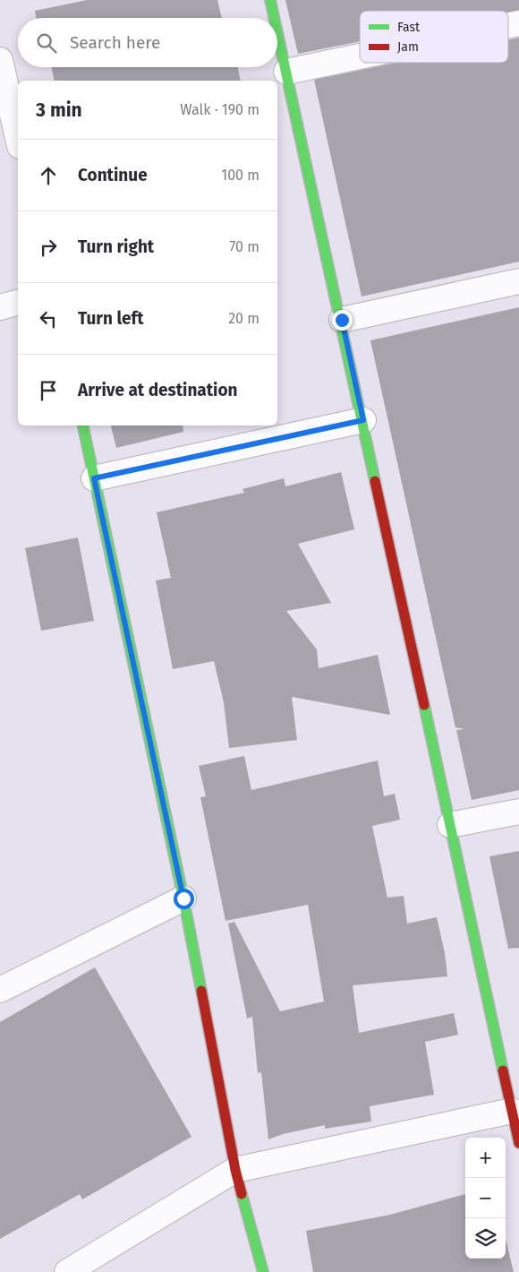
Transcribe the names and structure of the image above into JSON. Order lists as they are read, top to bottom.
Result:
{
  "legend": ["Fast", "Jam"],
  "page": {
    "search": "Search here",
    "heading": ["3 min", "Walk · 190 m"],
    "list": [
      ["Continue", "100 m"],
      ["Turn right", "70 m"],
      ["Turn left", "20 m"],
      "Arrive at destination"
    ],
    "map_buttons": ["+", "−"]
  }
}
